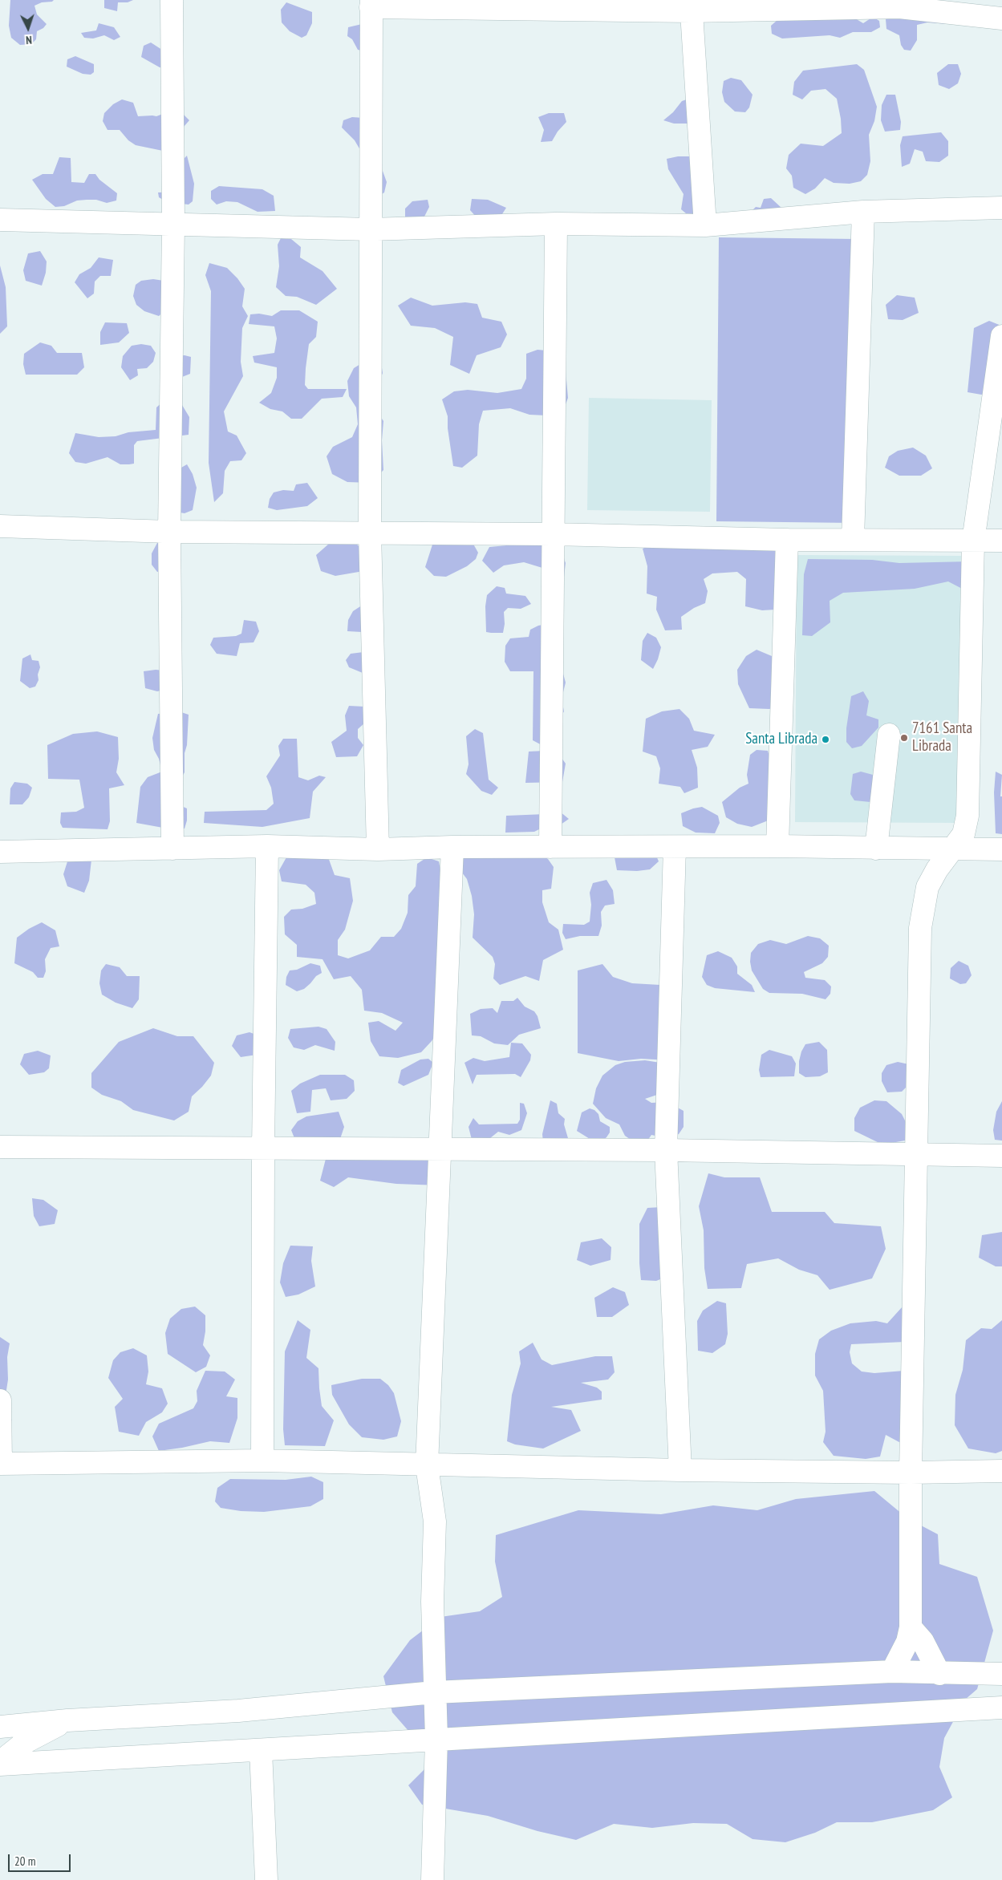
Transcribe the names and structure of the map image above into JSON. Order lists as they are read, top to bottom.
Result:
{
  "places": ["7161 Santa Librada", "Santa Librada"],
  "scale_bar": "20 m",
  "north": "bottom"
}
